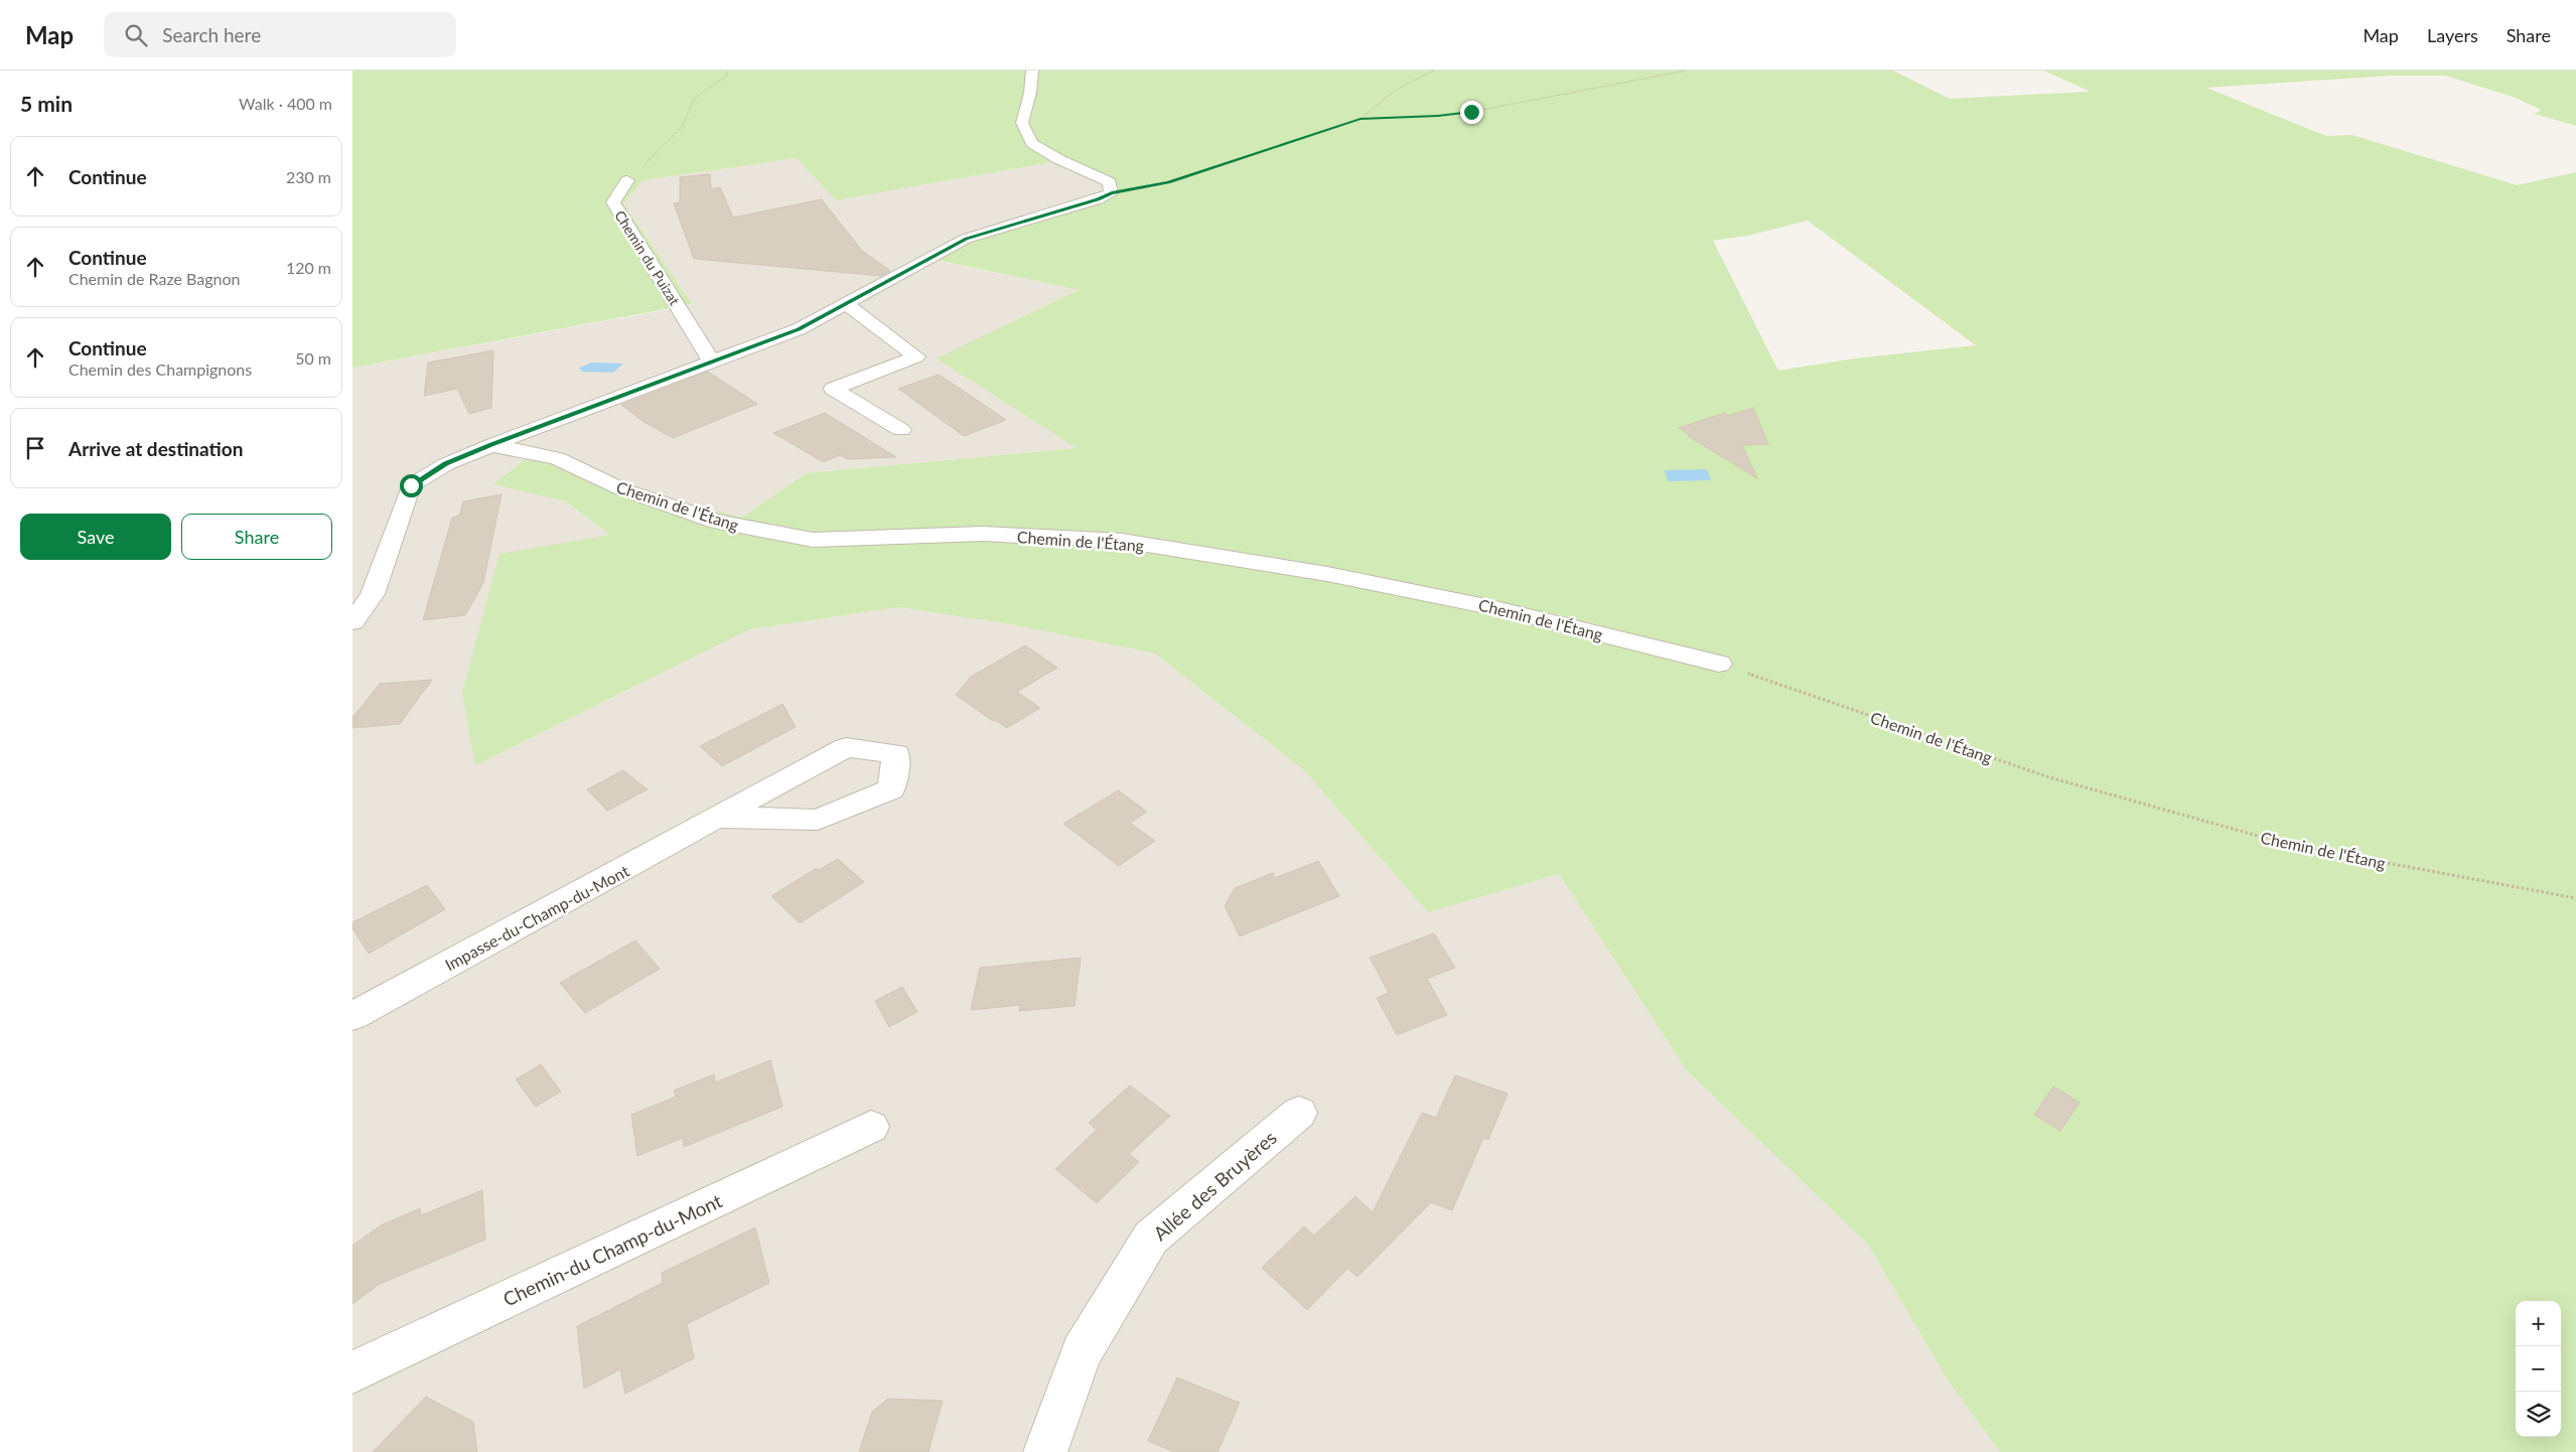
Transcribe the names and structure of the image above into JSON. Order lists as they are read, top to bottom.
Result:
{
  "streets": {
    "street": [
      "Chemin du Puizat",
      "Chemin de l'Étang",
      "Impasse-du-Champ-du-Mont",
      "Allée des Bruyères",
      "Chemin-du Champ-du-Mont"
    ]
  },
  "page": {
    "header": "Map",
    "search": "Search here",
    "nav": ["Map", "Layers", "Share"],
    "heading": ["5 min", "Walk · 400 m"],
    "list": [
      ["Continue", "230 m"],
      ["Continue", "Chemin de Raze Bagnon", "120 m"],
      ["Continue", "Chemin des Champignons", "50 m"],
      "Arrive at destination"
    ],
    "buttons": ["Save", "Share"],
    "map_buttons": ["+", "−"]
  }
}
